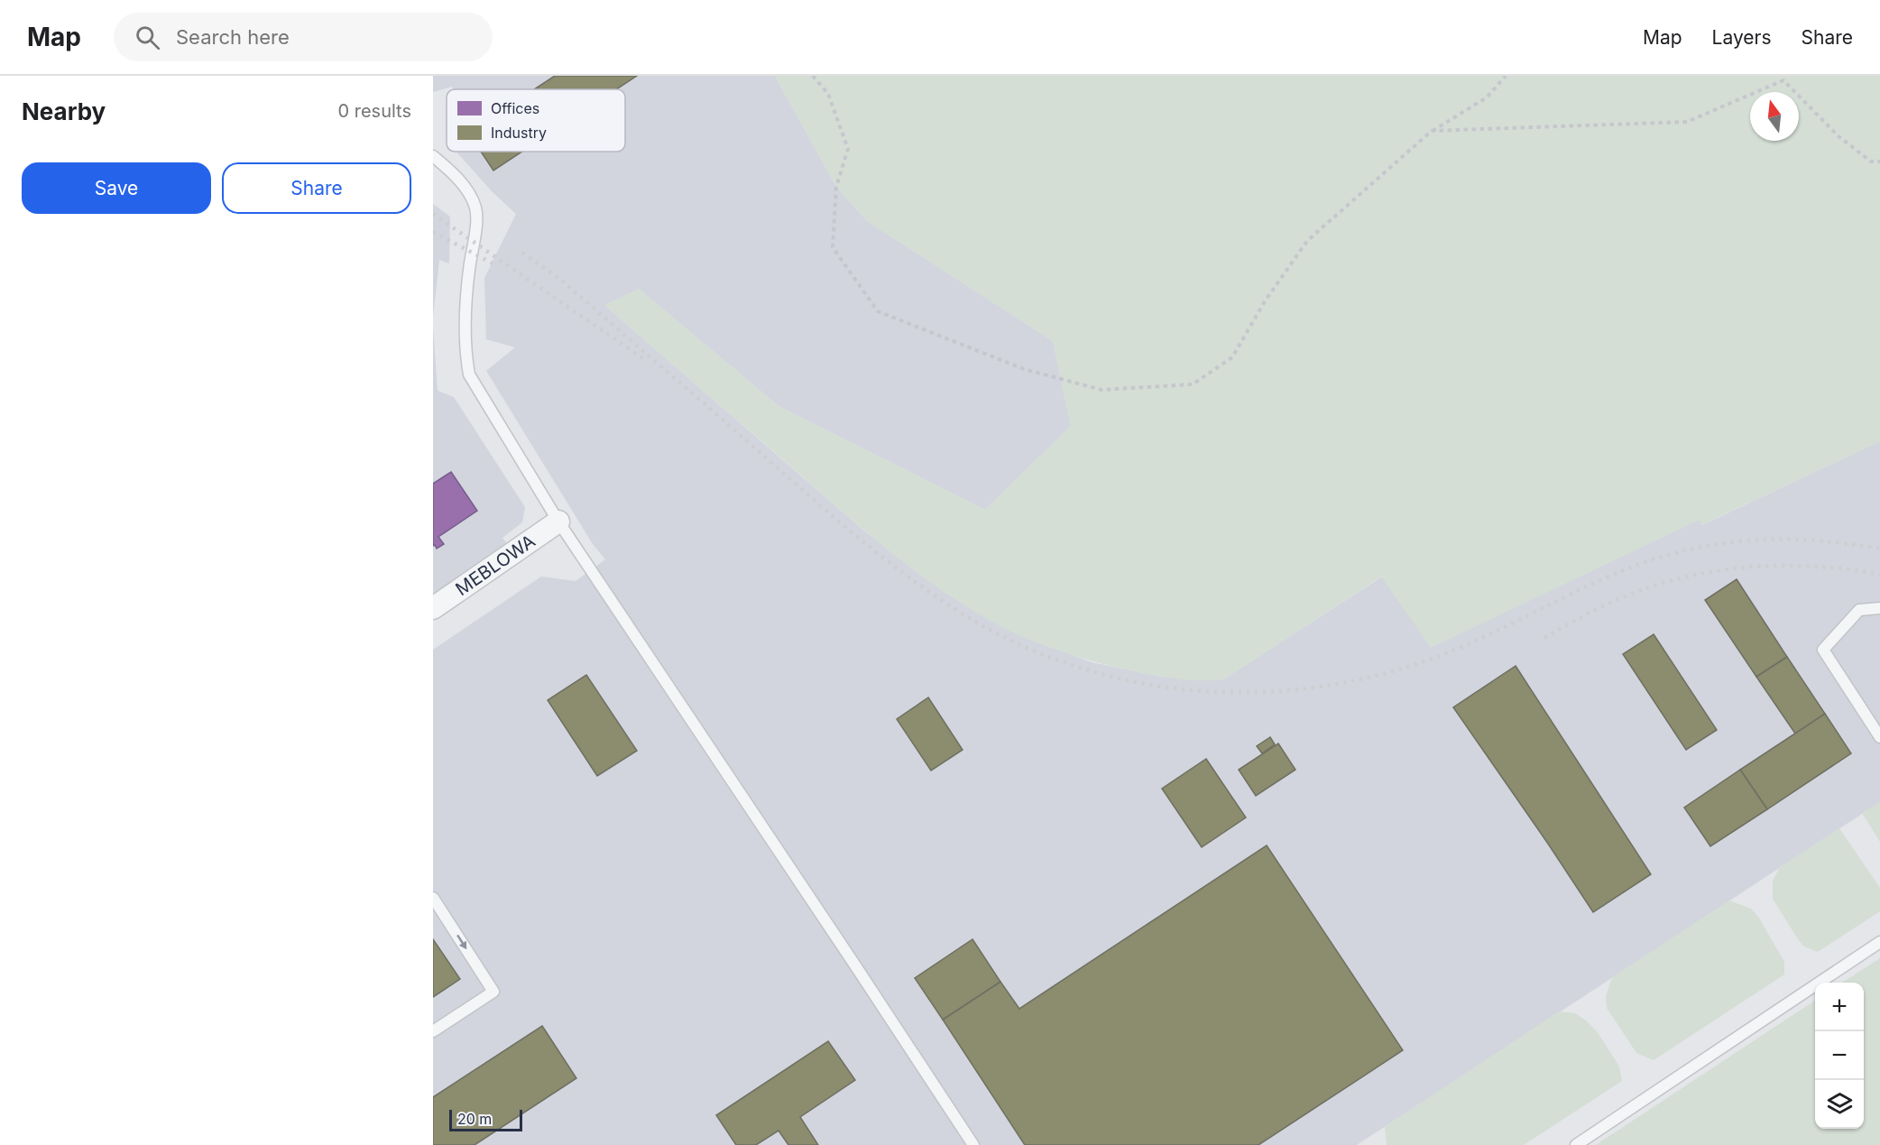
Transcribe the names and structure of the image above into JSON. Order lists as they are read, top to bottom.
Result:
{
  "streets": {
    "street": ["MEBLOWA"]
  },
  "legend": ["Offices", "Industry"],
  "scale_bar": "20 m",
  "north": "top",
  "page": {
    "header": "Map",
    "search": "Search here",
    "nav": ["Map", "Layers", "Share"],
    "heading": ["Nearby", "0 results"],
    "buttons": ["Save", "Share"],
    "map_buttons": ["+", "−"],
    "scale": "20 m"
  }
}
